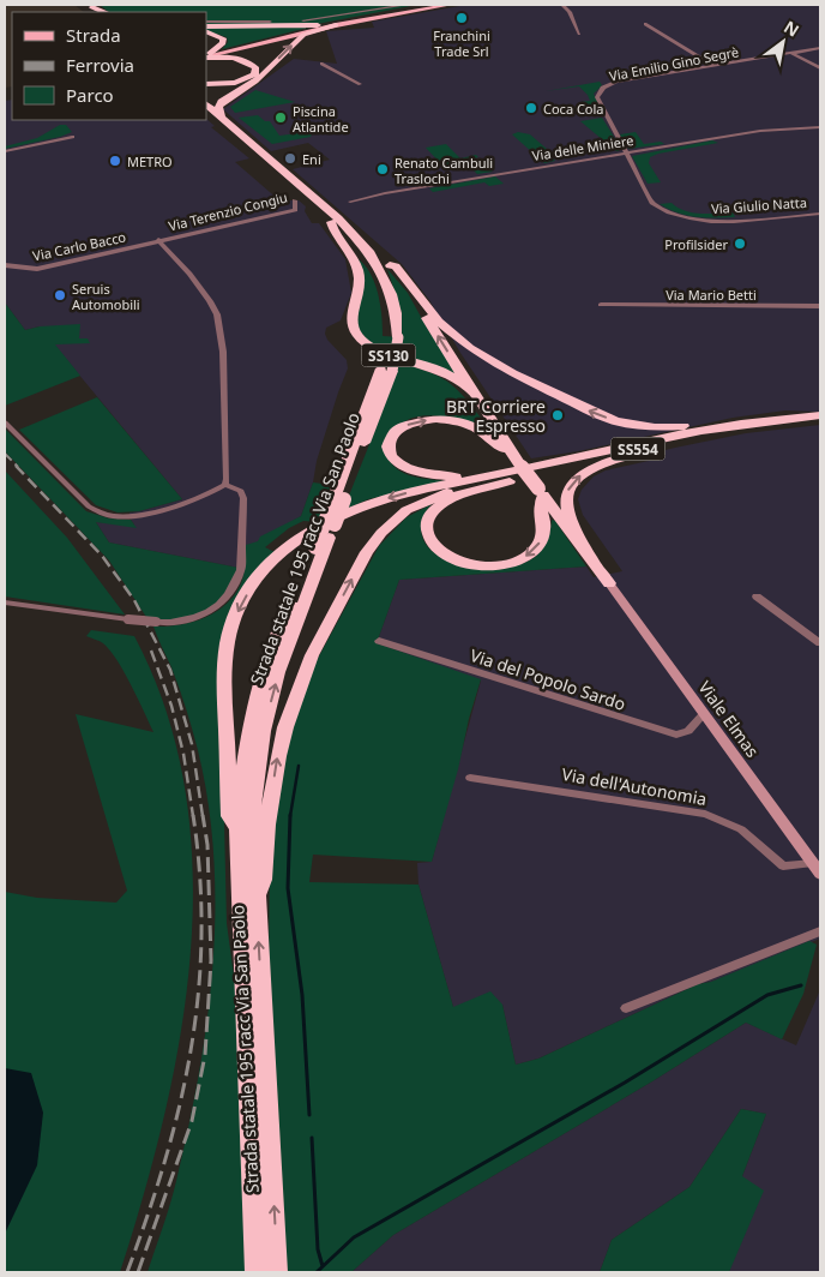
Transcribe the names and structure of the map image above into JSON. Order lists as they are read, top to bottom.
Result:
{
  "streets": {
    "highway": ["SS130", "SS554", "Strada statale 195 racc Via San Paolo"],
    "main road": ["Viale Elmas"],
    "street": [
      "Via Emilio Gino Segrè",
      "Via delle Miniere",
      "Via Giulio Natta",
      "Via Terenzio Congiu",
      "Via Carlo Bacco",
      "Via Mario Betti",
      "Via del Popolo Sardo",
      "Via dell'Autonomia"
    ]
  },
  "crossings": [
    ["Via Emilio Gino Segrè", "Via delle Miniere"],
    ["Via Emilio Gino Segrè", "Via Giulio Natta"],
    ["Via delle Miniere", "Via Giulio Natta"],
    ["Via Terenzio Congiu", "Via Carlo Bacco"],
    ["SS130", "Strada statale 195 racc Via San Paolo"],
    ["Via del Popolo Sardo", "Viale Elmas"],
    ["Viale Elmas", "Via dell'Autonomia"]
  ],
  "places": [
    "Franchini Trade Srl",
    "Coca Cola",
    "Piscina Atlantide",
    "Eni",
    "METRO",
    "Renato Cambuli Traslochi",
    "Profilsider",
    "Seruis Automobili",
    "BRT Corriere Espresso"
  ],
  "legend": ["Strada", "Ferrovia", "Parco"],
  "north": "top right"
}
